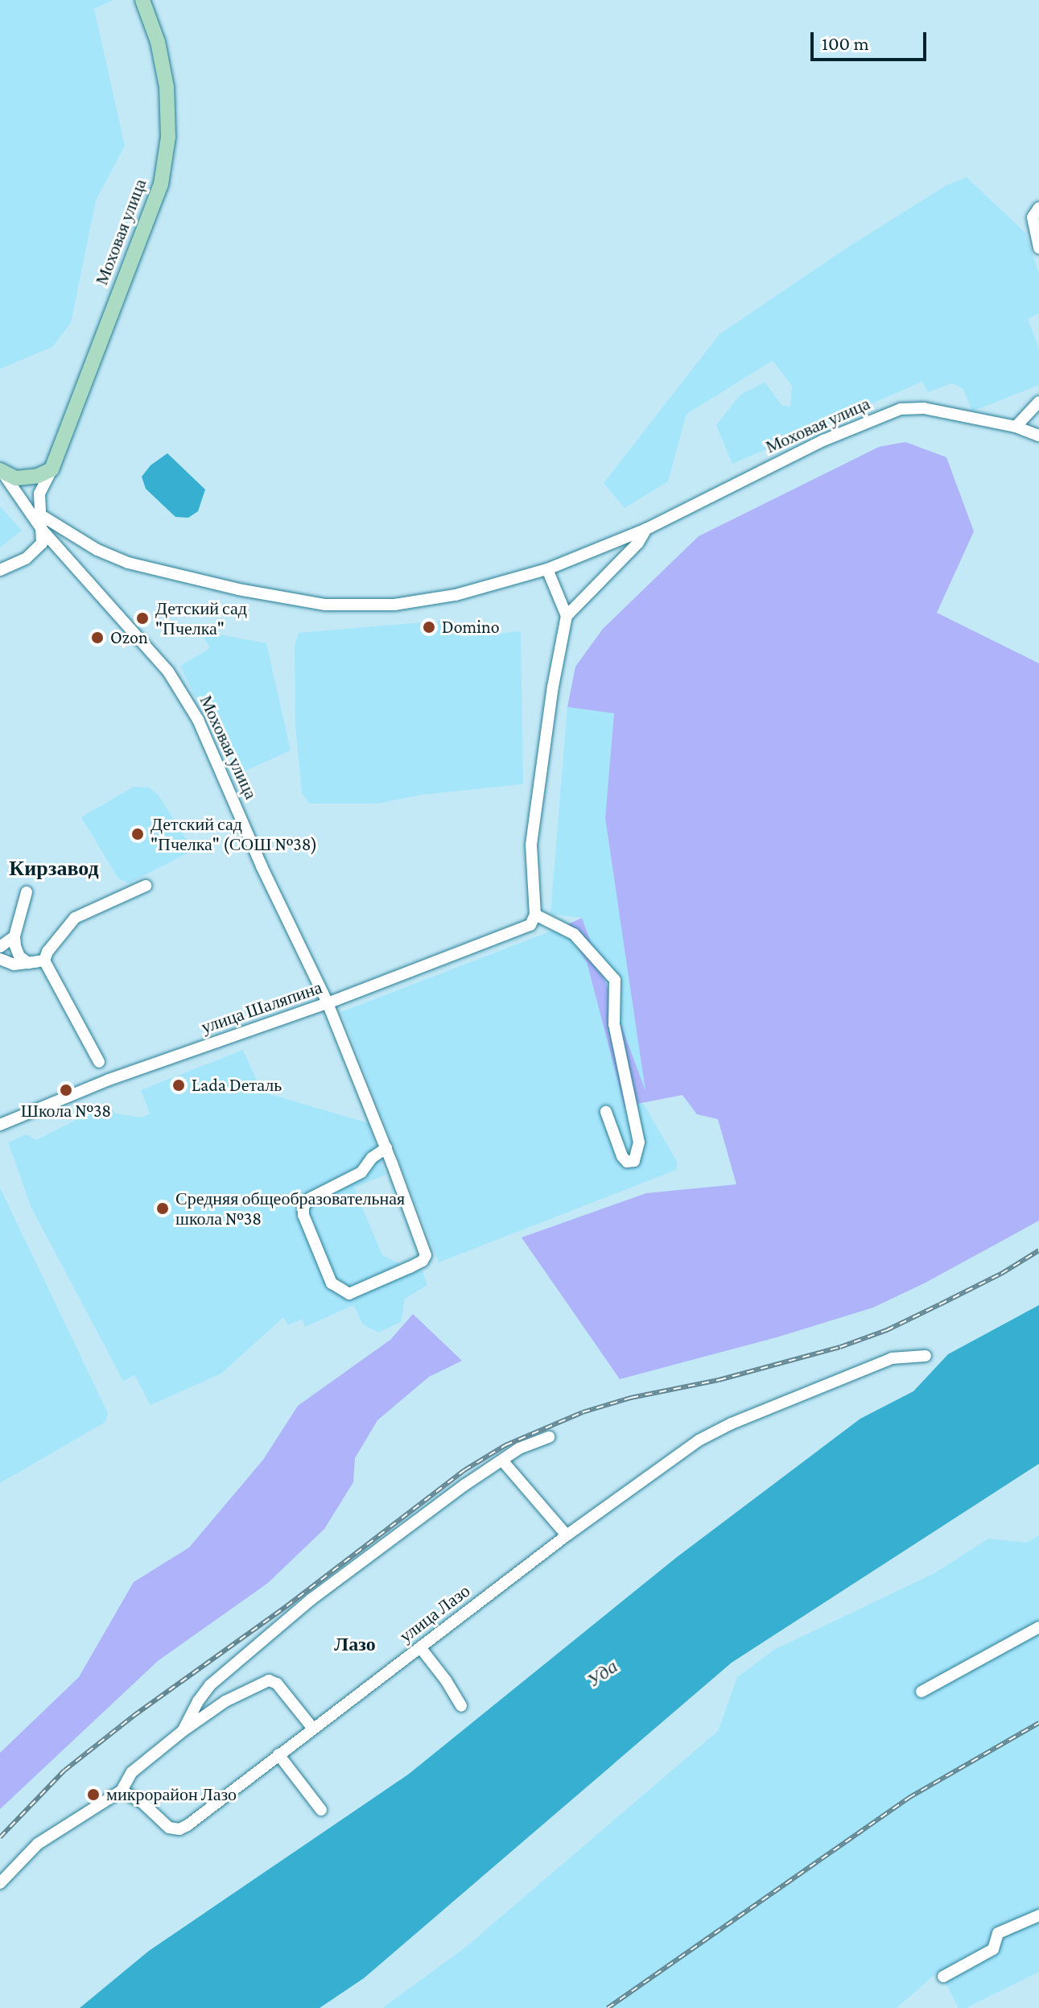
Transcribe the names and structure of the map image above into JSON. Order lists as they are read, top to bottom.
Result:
{
  "streets": {
    "main road": ["Моховая улица"],
    "street": ["улица Шаляпина", "улица Лазо"]
  },
  "crossings": [
    ["Моховая улица", "улица Шаляпина"]
  ],
  "districts": ["Кирзавод", "Лазо"],
  "water": ["Уда"],
  "places": [
    "Детский сад \"Пчелка\"",
    "Domino",
    "Ozon",
    "Детский сад \"Пчелка\" (СОШ №38)",
    "Lada Dеталь",
    "Школа №38",
    "Средняя общеобразовательная школа №38",
    "микрорайон Лазо"
  ],
  "scale_bar": "100 m"
}
